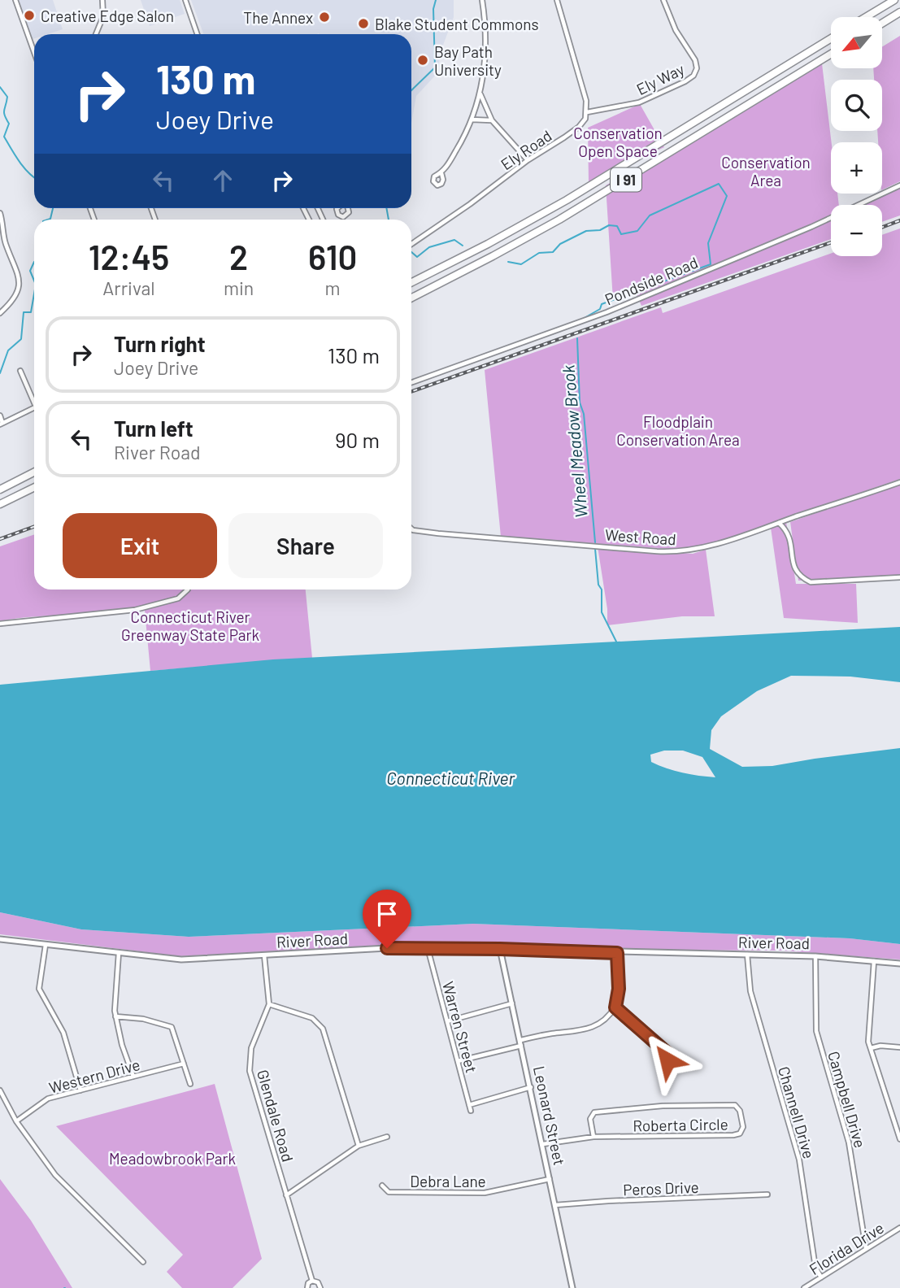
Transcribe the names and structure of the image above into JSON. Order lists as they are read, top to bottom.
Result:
{
  "streets": {
    "highway": ["I 91"],
    "street": [
      "Ely Way",
      "Ely Road",
      "Pondside Road",
      "West Road",
      "River Road",
      "Warren Street",
      "Western Drive",
      "Campbell Drive",
      "Channell Drive",
      "Glendale Road",
      "Leonard Street",
      "Roberta Circle",
      "Debra Lane",
      "Peros Drive",
      "Florida Drive"
    ]
  },
  "crossings": [
    ["Ely Way", "Ely Road"],
    ["River Road", "Warren Street"],
    ["River Road", "Campbell Drive"],
    ["River Road", "Channell Drive"],
    ["River Road", "Glendale Road"],
    ["River Road", "Leonard Street"],
    ["Campbell Drive", "Florida Drive"],
    ["Channell Drive", "Florida Drive"],
    ["Leonard Street", "Roberta Circle"],
    ["Leonard Street", "Debra Lane"],
    ["Leonard Street", "Peros Drive"]
  ],
  "water": ["Wheel Meadow Brook", "Connecticut River"],
  "parks": [
    "Conservation Open Space",
    "Conservation Area",
    "Floodplain Conservation Area",
    "Connecticut River Greenway State Park",
    "Meadowbrook Park"
  ],
  "places": [
    "Creative Edge Salon",
    "The Annex",
    "Blake Student Commons",
    "Bay Path University"
  ],
  "north": "bottom left",
  "page": {
    "map_buttons": ["+", "−"],
    "turn": ["130 m", "Joey Drive"],
    "eta": [
      "12:45",
      "Arrival",
      "2",
      "min",
      "610",
      "m"
    ],
    "list": [
      {
        "name": "Turn right",
        "note": "Joey Drive",
        "value": "130 m"
      },
      {
        "name": "Turn left",
        "note": "River Road",
        "value": "90 m"
      }
    ],
    "buttons": ["Exit", "Share"]
  }
}
